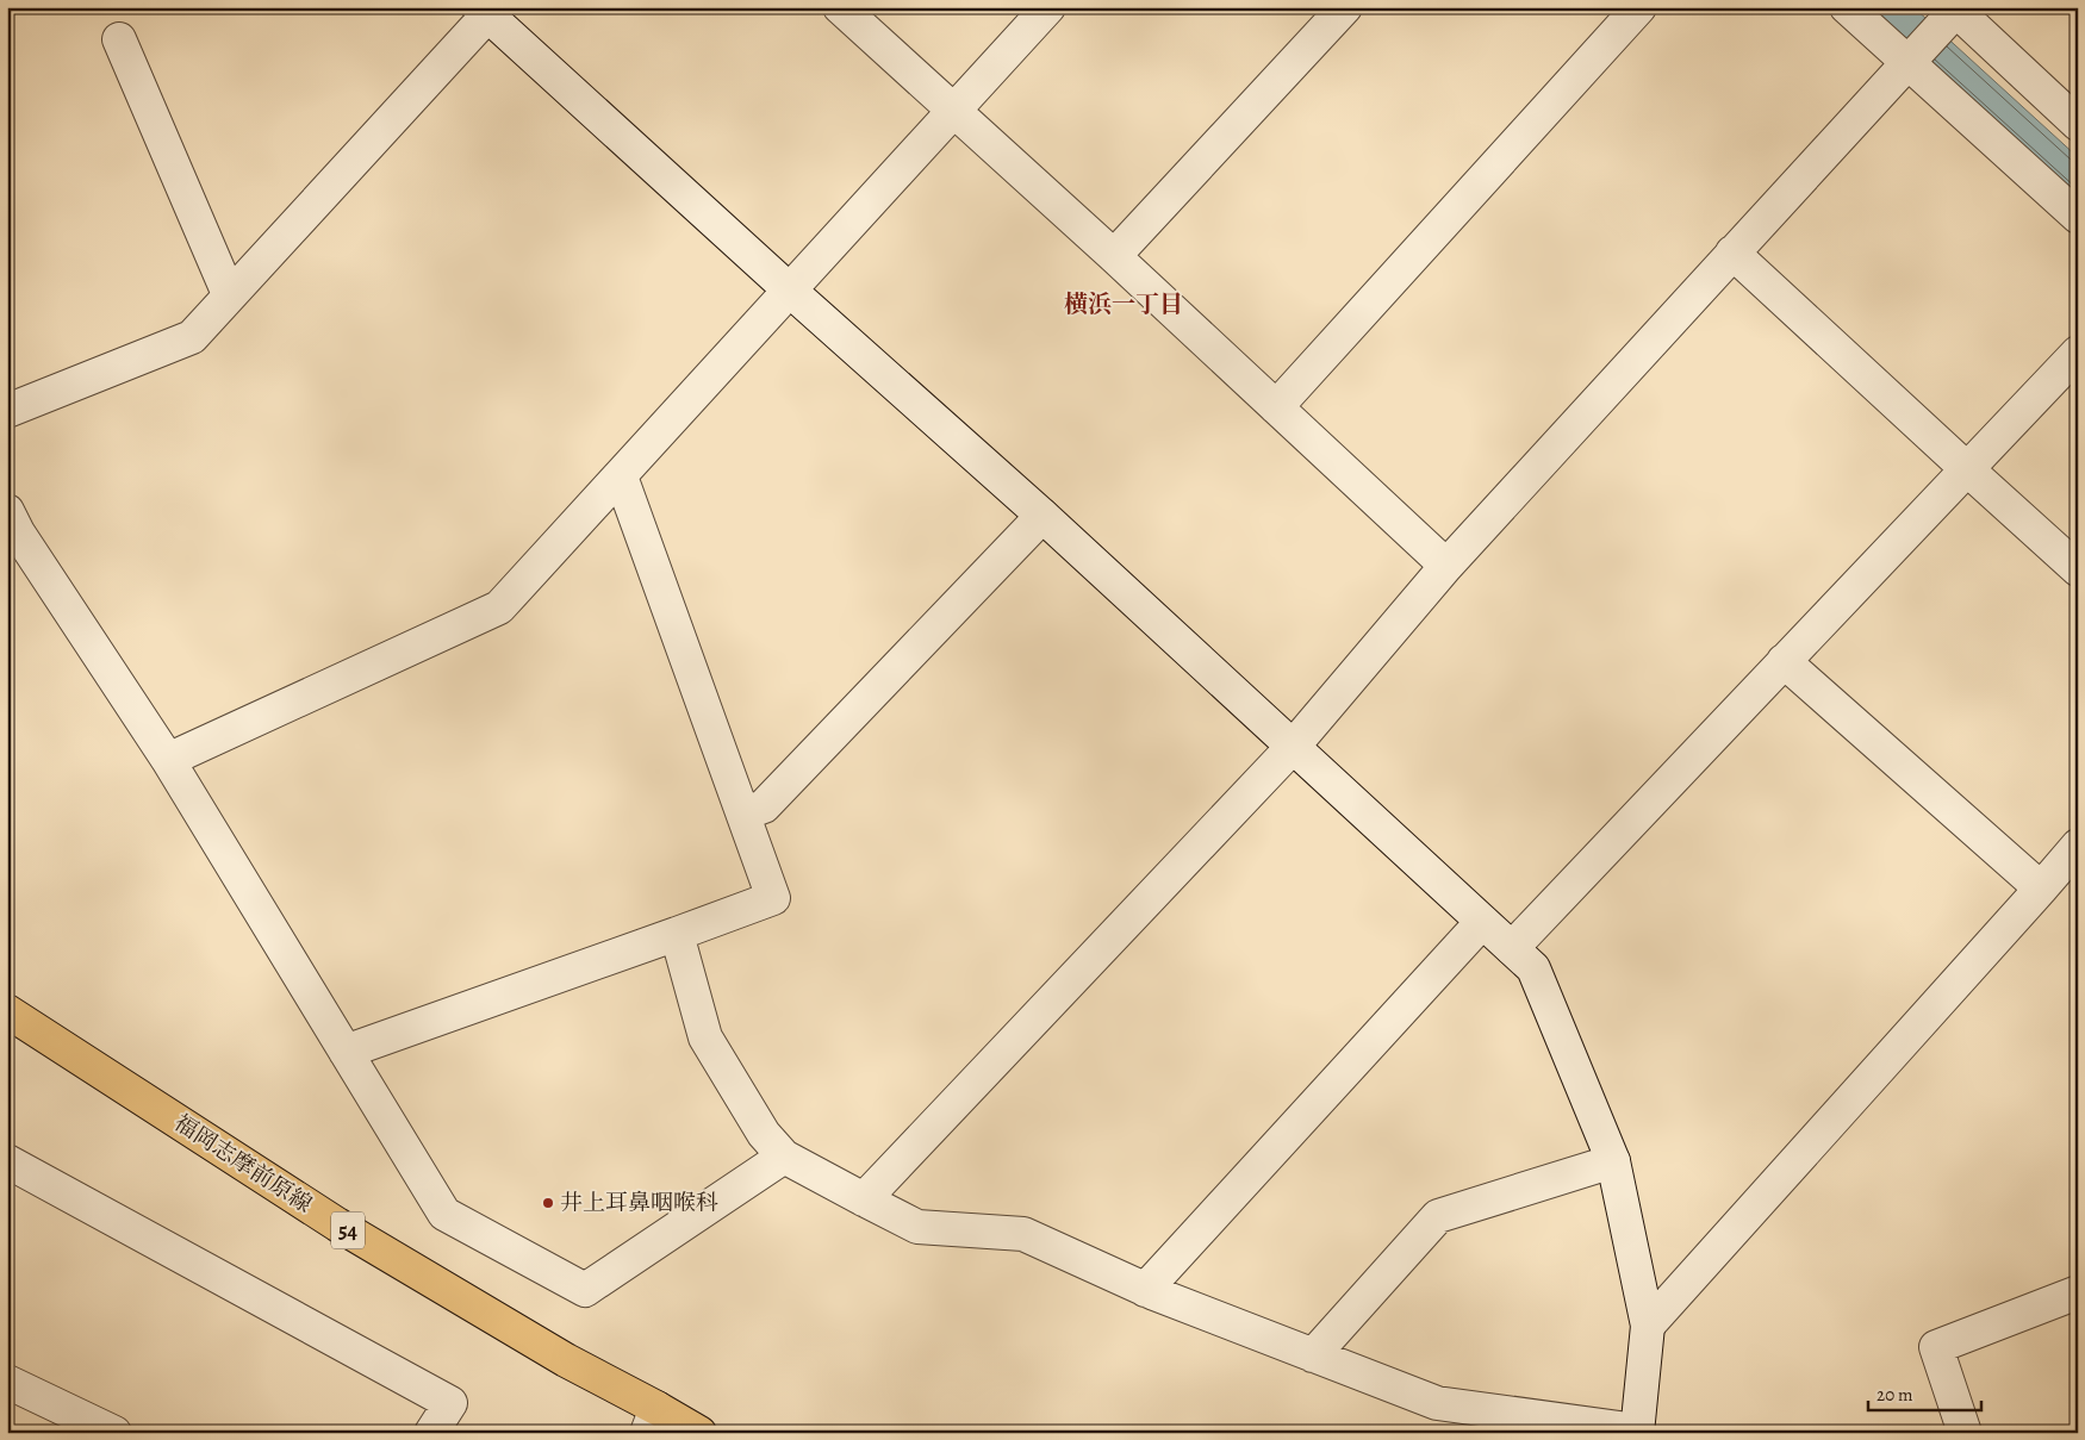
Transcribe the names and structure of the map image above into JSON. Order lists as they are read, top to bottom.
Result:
{
  "streets": {
    "main road": ["福岡志摩前原線", "54"]
  },
  "districts": ["横浜一丁目"],
  "places": ["井上耳鼻咽喉科"],
  "scale_bar": "20 m"
}
